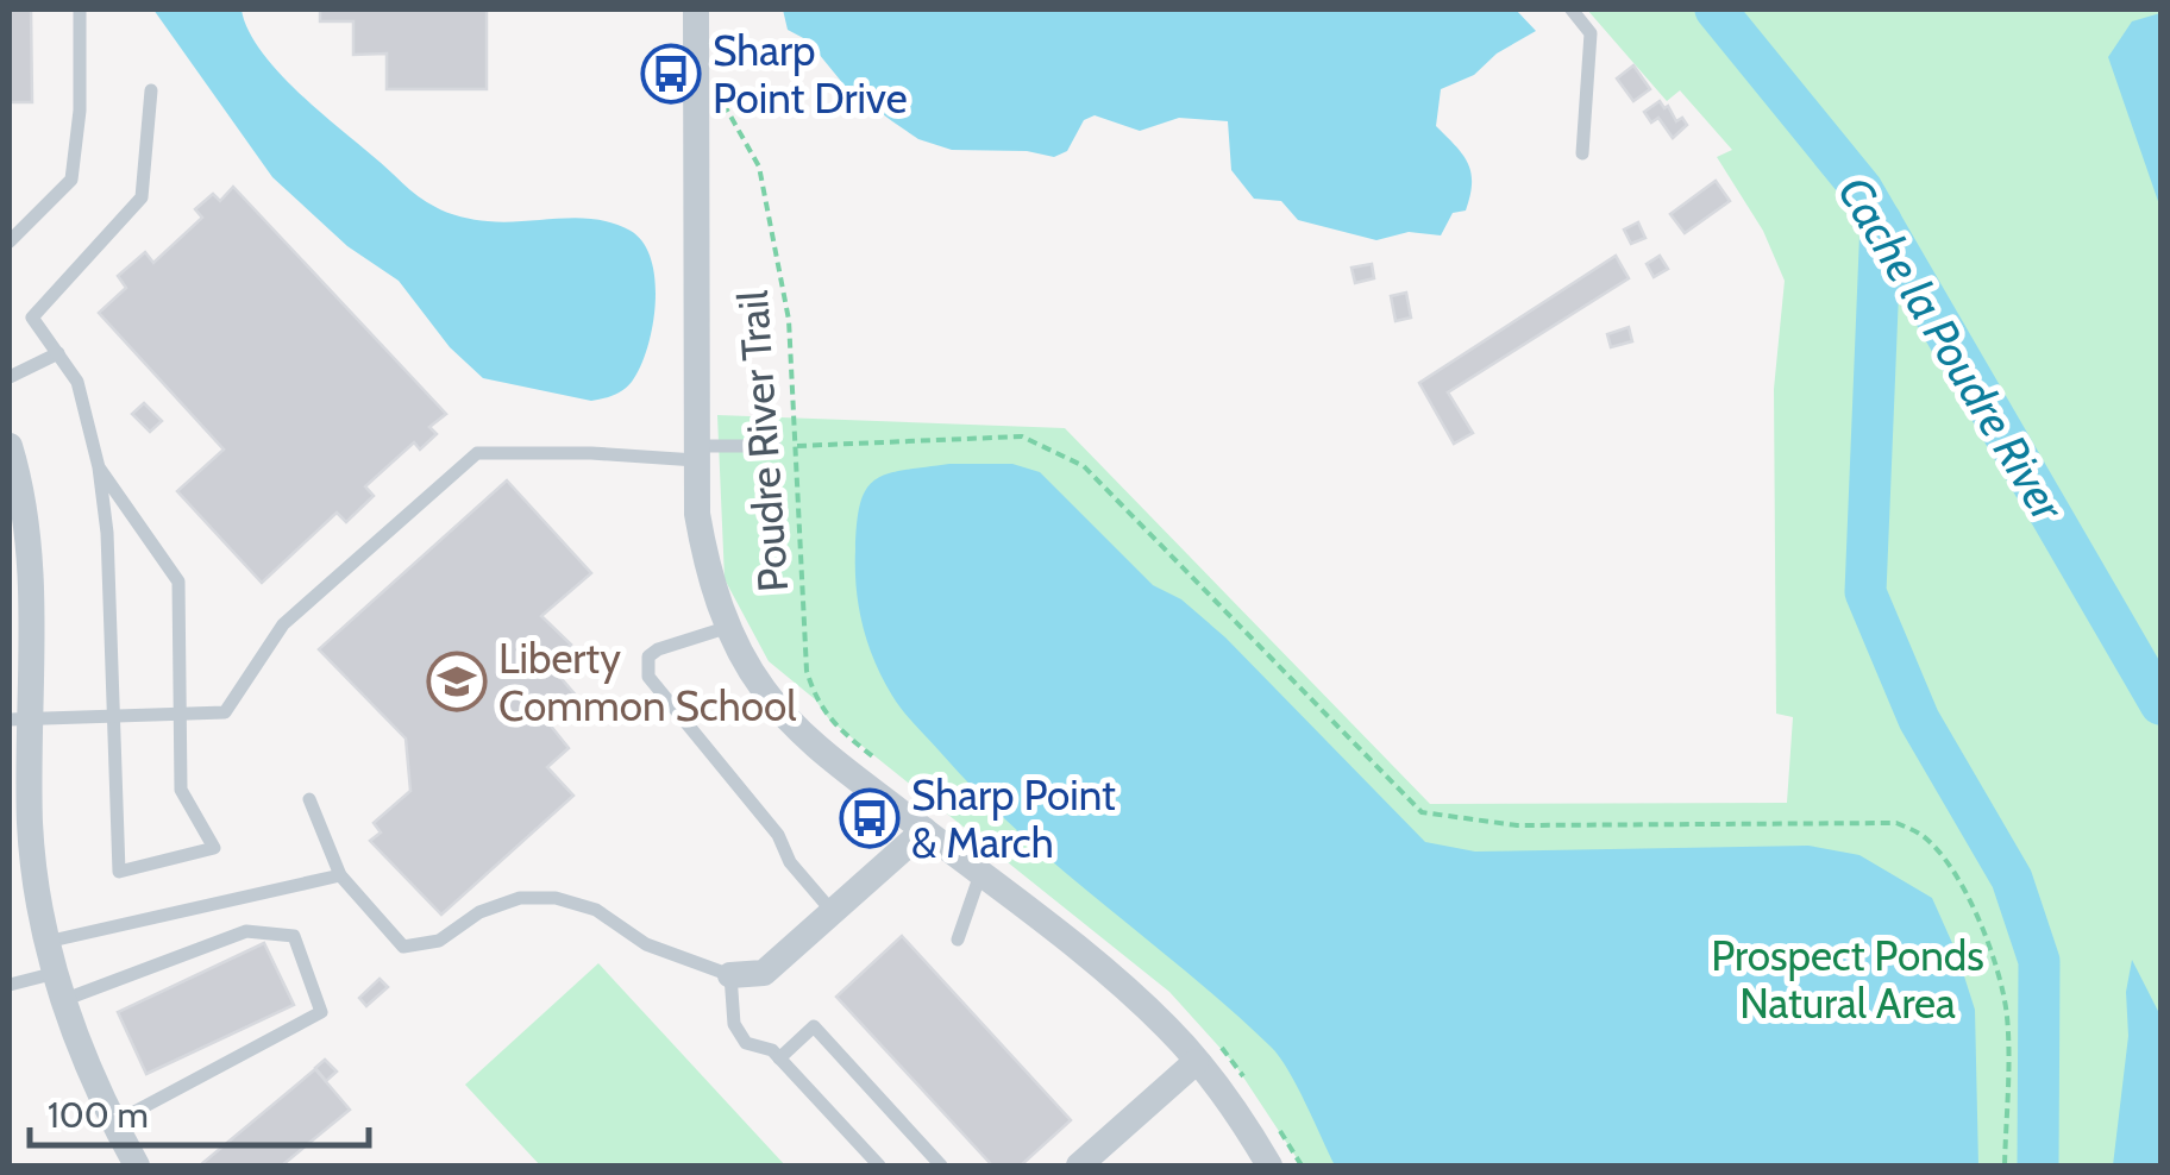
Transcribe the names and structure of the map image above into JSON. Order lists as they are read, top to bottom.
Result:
{
  "streets": {
    "path": ["Poudre River Trail"]
  },
  "water": ["Cache la Poudre River"],
  "parks": ["Prospect Ponds Natural Area"],
  "places": {
    "bus stop": ["Sharp Point Drive", "Sharp Point & March"],
    "school or university": ["Liberty Common School"]
  },
  "scale_bar": "100 m"
}
